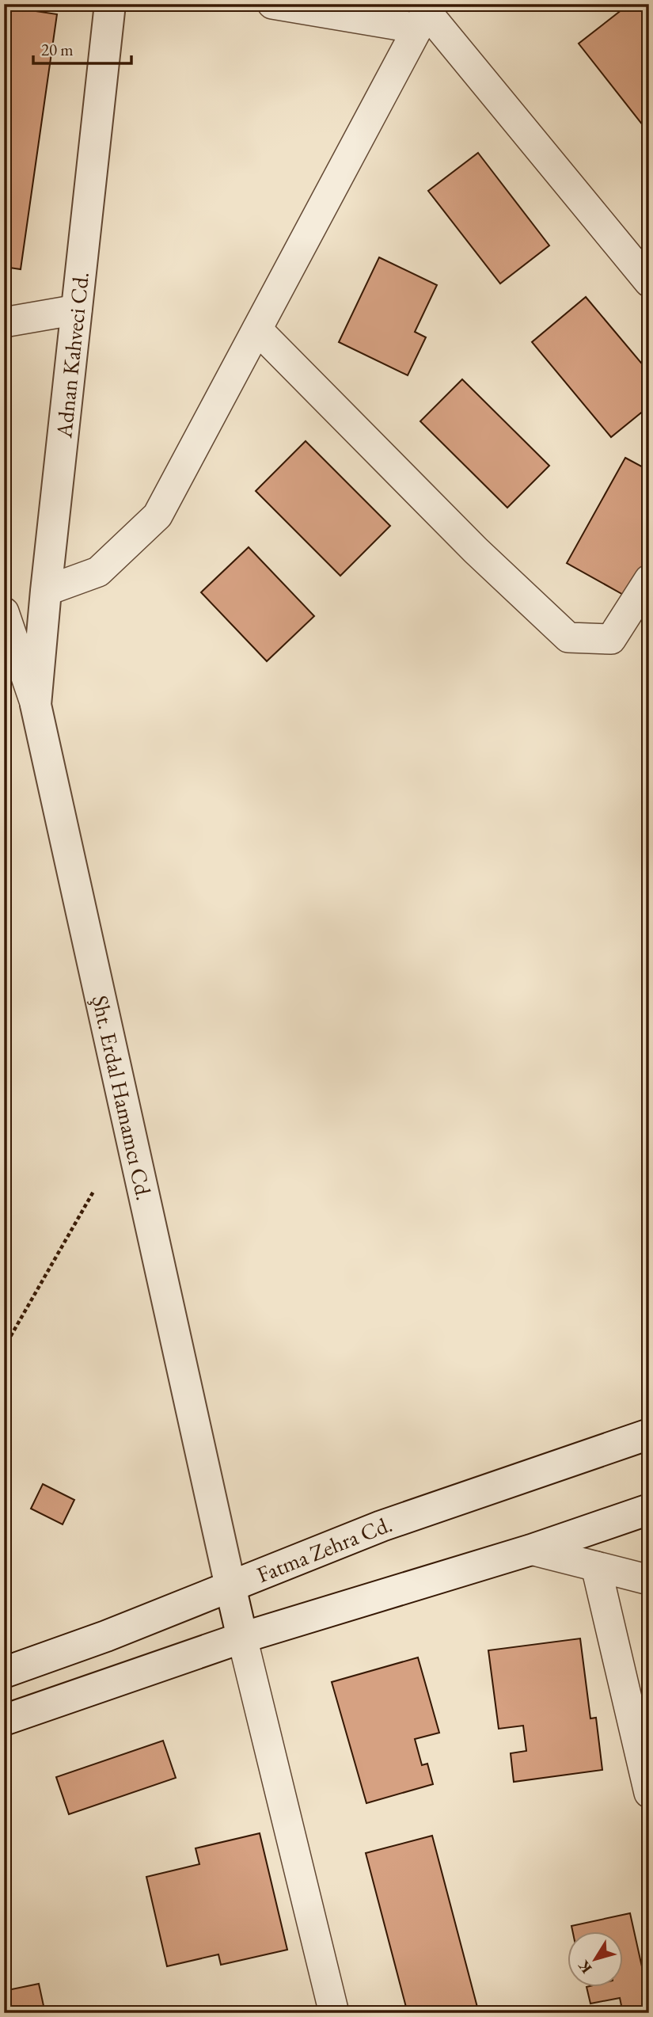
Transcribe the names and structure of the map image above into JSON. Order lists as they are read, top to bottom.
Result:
{
  "streets": {
    "street": ["Adnan Kahveci Cd.", "Şht. Erdal Hamamcı Cd.", "Fatma Zehra Cd."]
  },
  "crossings": [
    ["Adnan Kahveci Cd.", "Şht. Erdal Hamamcı Cd."],
    ["Şht. Erdal Hamamcı Cd.", "Fatma Zehra Cd."]
  ],
  "scale_bar": "20 m",
  "north": "bottom left"
}
